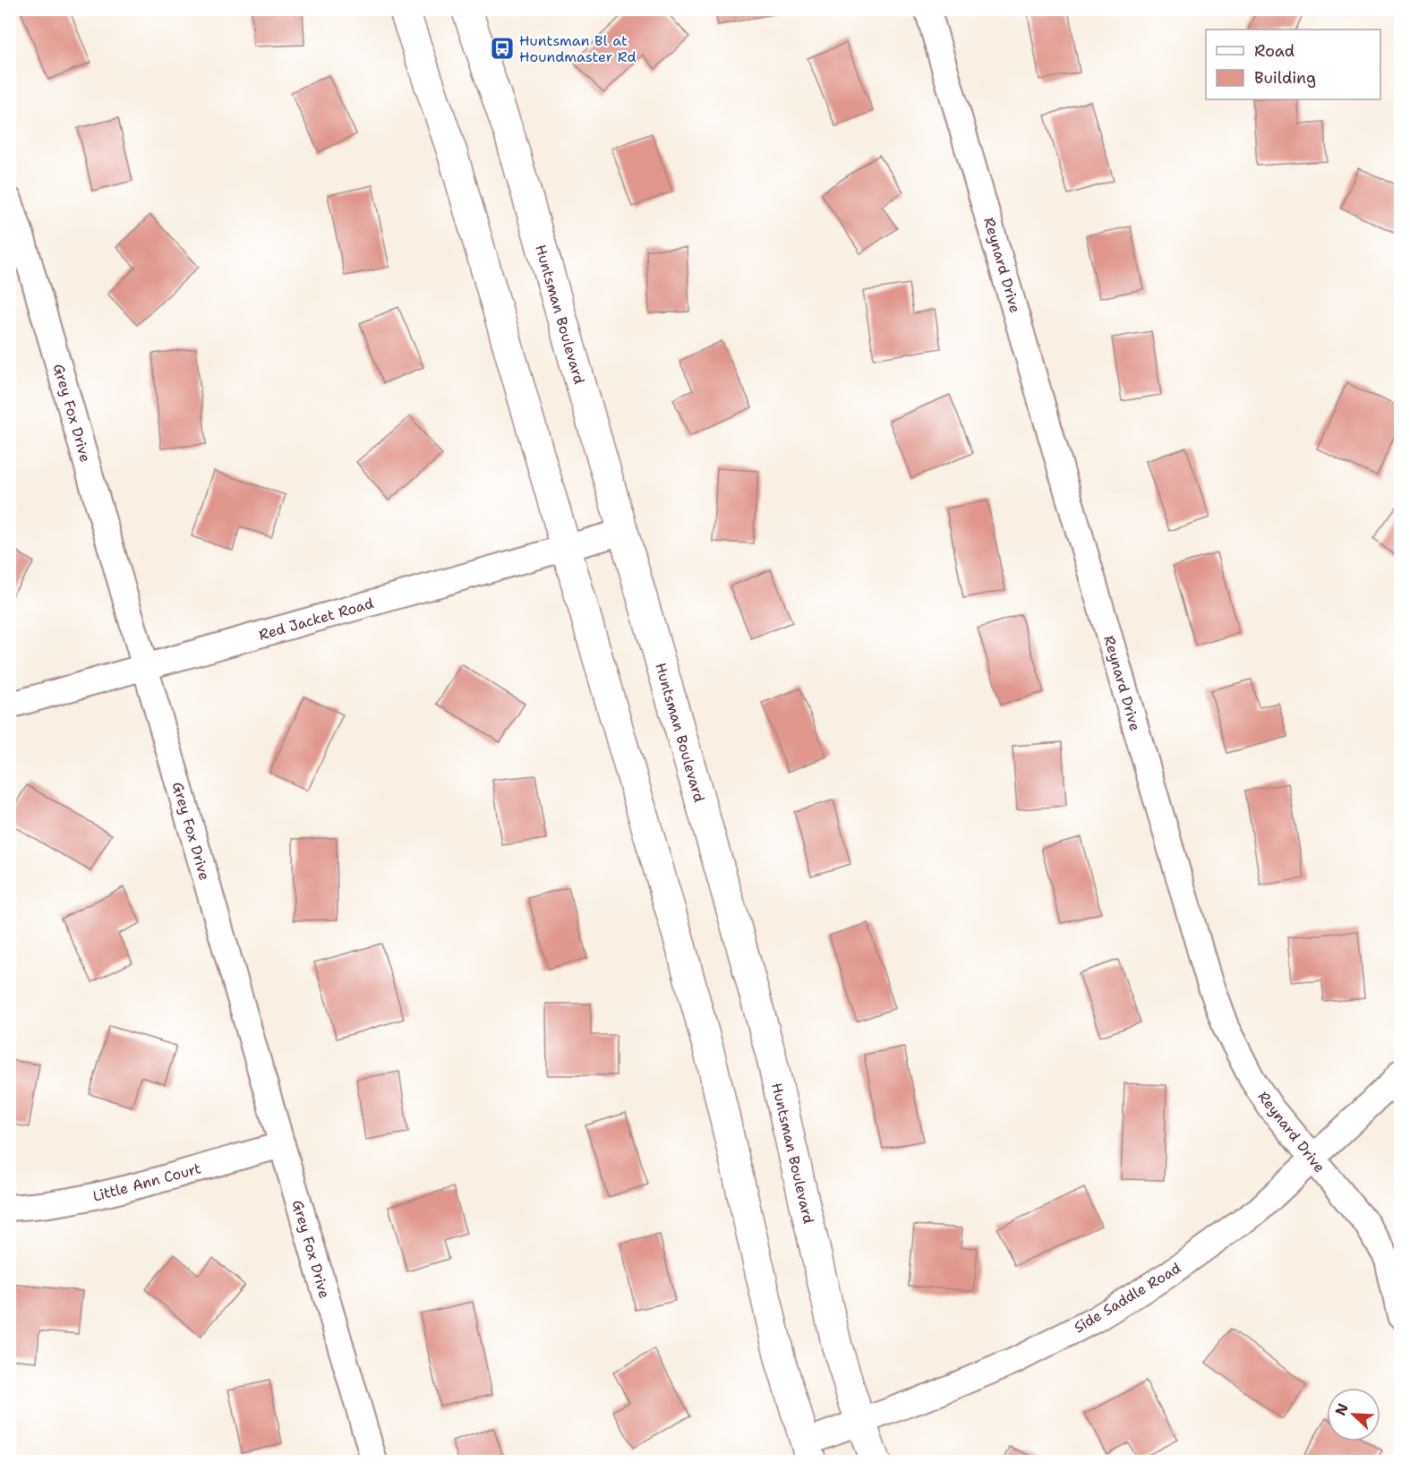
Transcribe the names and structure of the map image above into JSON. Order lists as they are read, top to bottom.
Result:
{
  "streets": {
    "street": [
      "Reynard Drive",
      "Huntsman Boulevard",
      "Grey Fox Drive",
      "Red Jacket Road",
      "Little Ann Court",
      "Side Saddle Road"
    ]
  },
  "crossings": [
    ["Reynard Drive", "Side Saddle Road"],
    ["Huntsman Boulevard", "Red Jacket Road"],
    ["Huntsman Boulevard", "Side Saddle Road"],
    ["Grey Fox Drive", "Red Jacket Road"],
    ["Grey Fox Drive", "Little Ann Court"]
  ],
  "places": {
    "bus stop": ["Huntsman Bl at Houndmaster Rd"]
  },
  "legend": ["Road", "Building"],
  "north": "top left"
}
